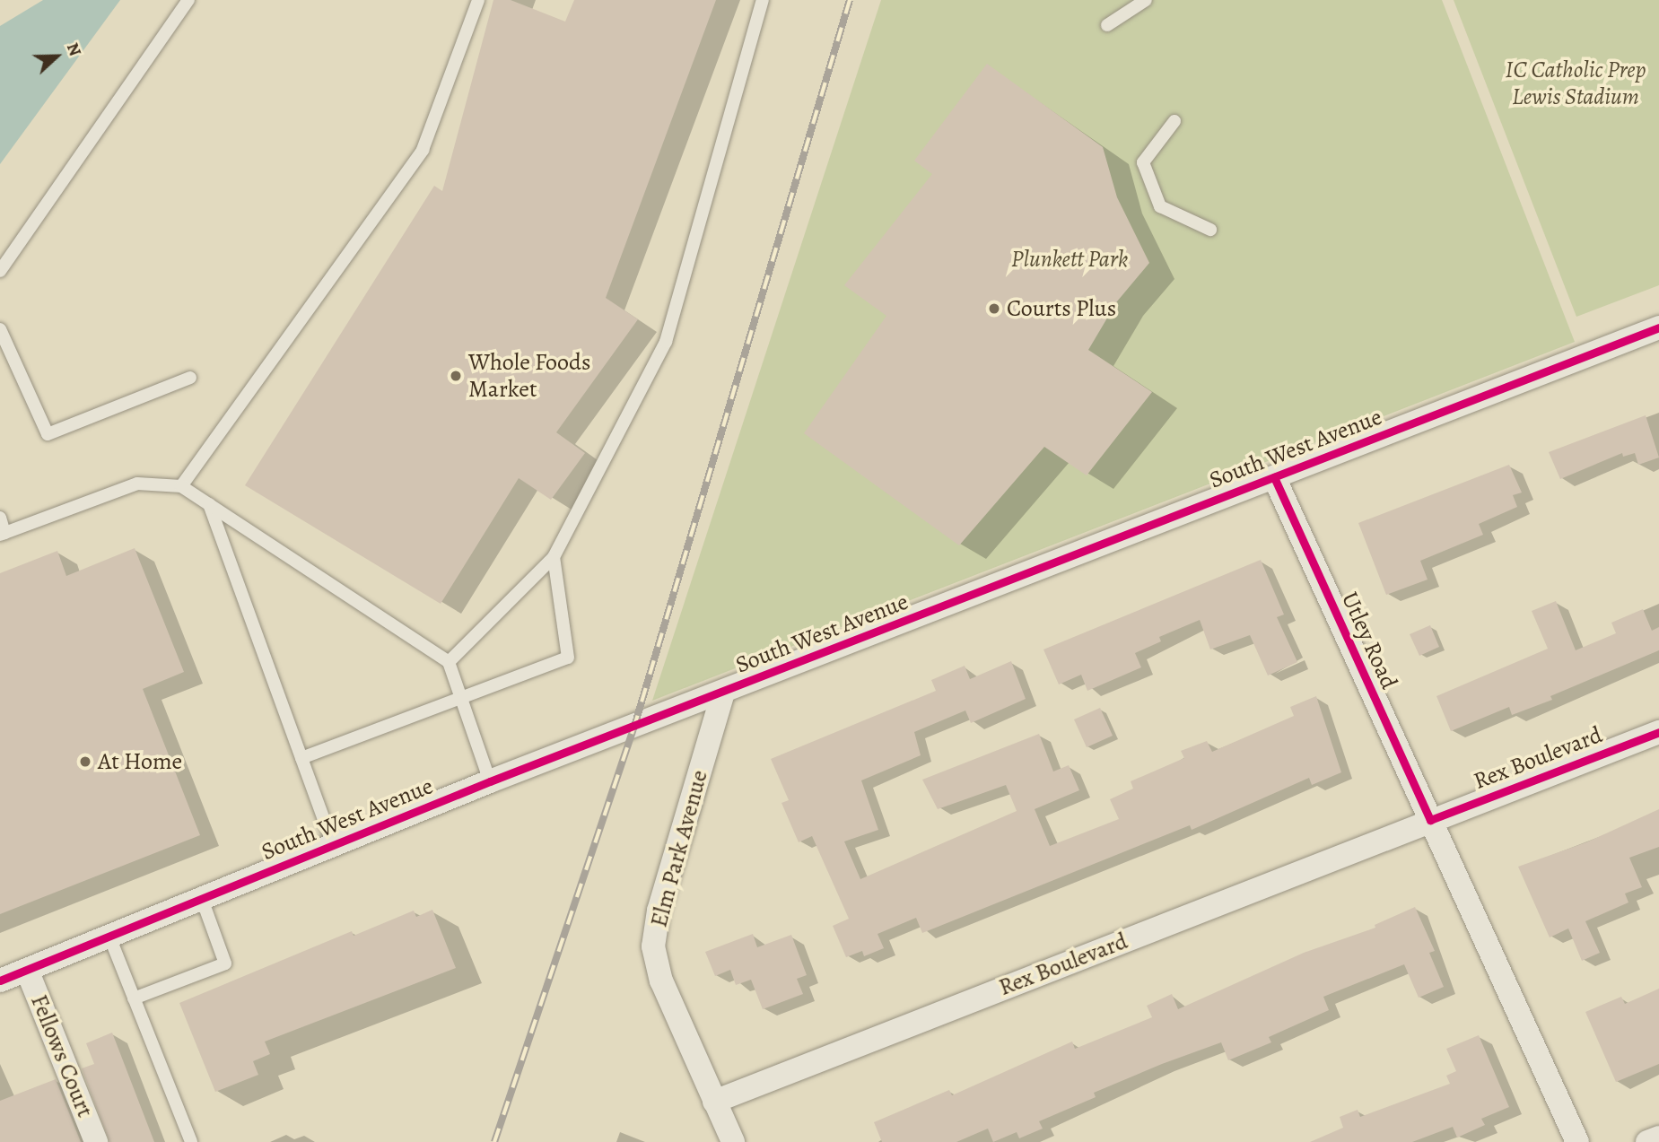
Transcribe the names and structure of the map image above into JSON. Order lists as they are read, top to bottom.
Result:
{
  "streets": {
    "street": [
      "South West Avenue",
      "Utley Road",
      "Rex Boulevard",
      "Elm Park Avenue",
      "Fellows Court"
    ]
  },
  "crossings": [
    ["South West Avenue", "Utley Road"],
    ["South West Avenue", "Elm Park Avenue"],
    ["South West Avenue", "Fellows Court"],
    ["Utley Road", "Rex Boulevard"],
    ["Rex Boulevard", "Elm Park Avenue"]
  ],
  "parks": ["IC Catholic Prep Lewis Stadium", "Plunkett Park"],
  "places": ["Courts Plus", "Whole Foods Market", "At Home"],
  "north": "right"
}
